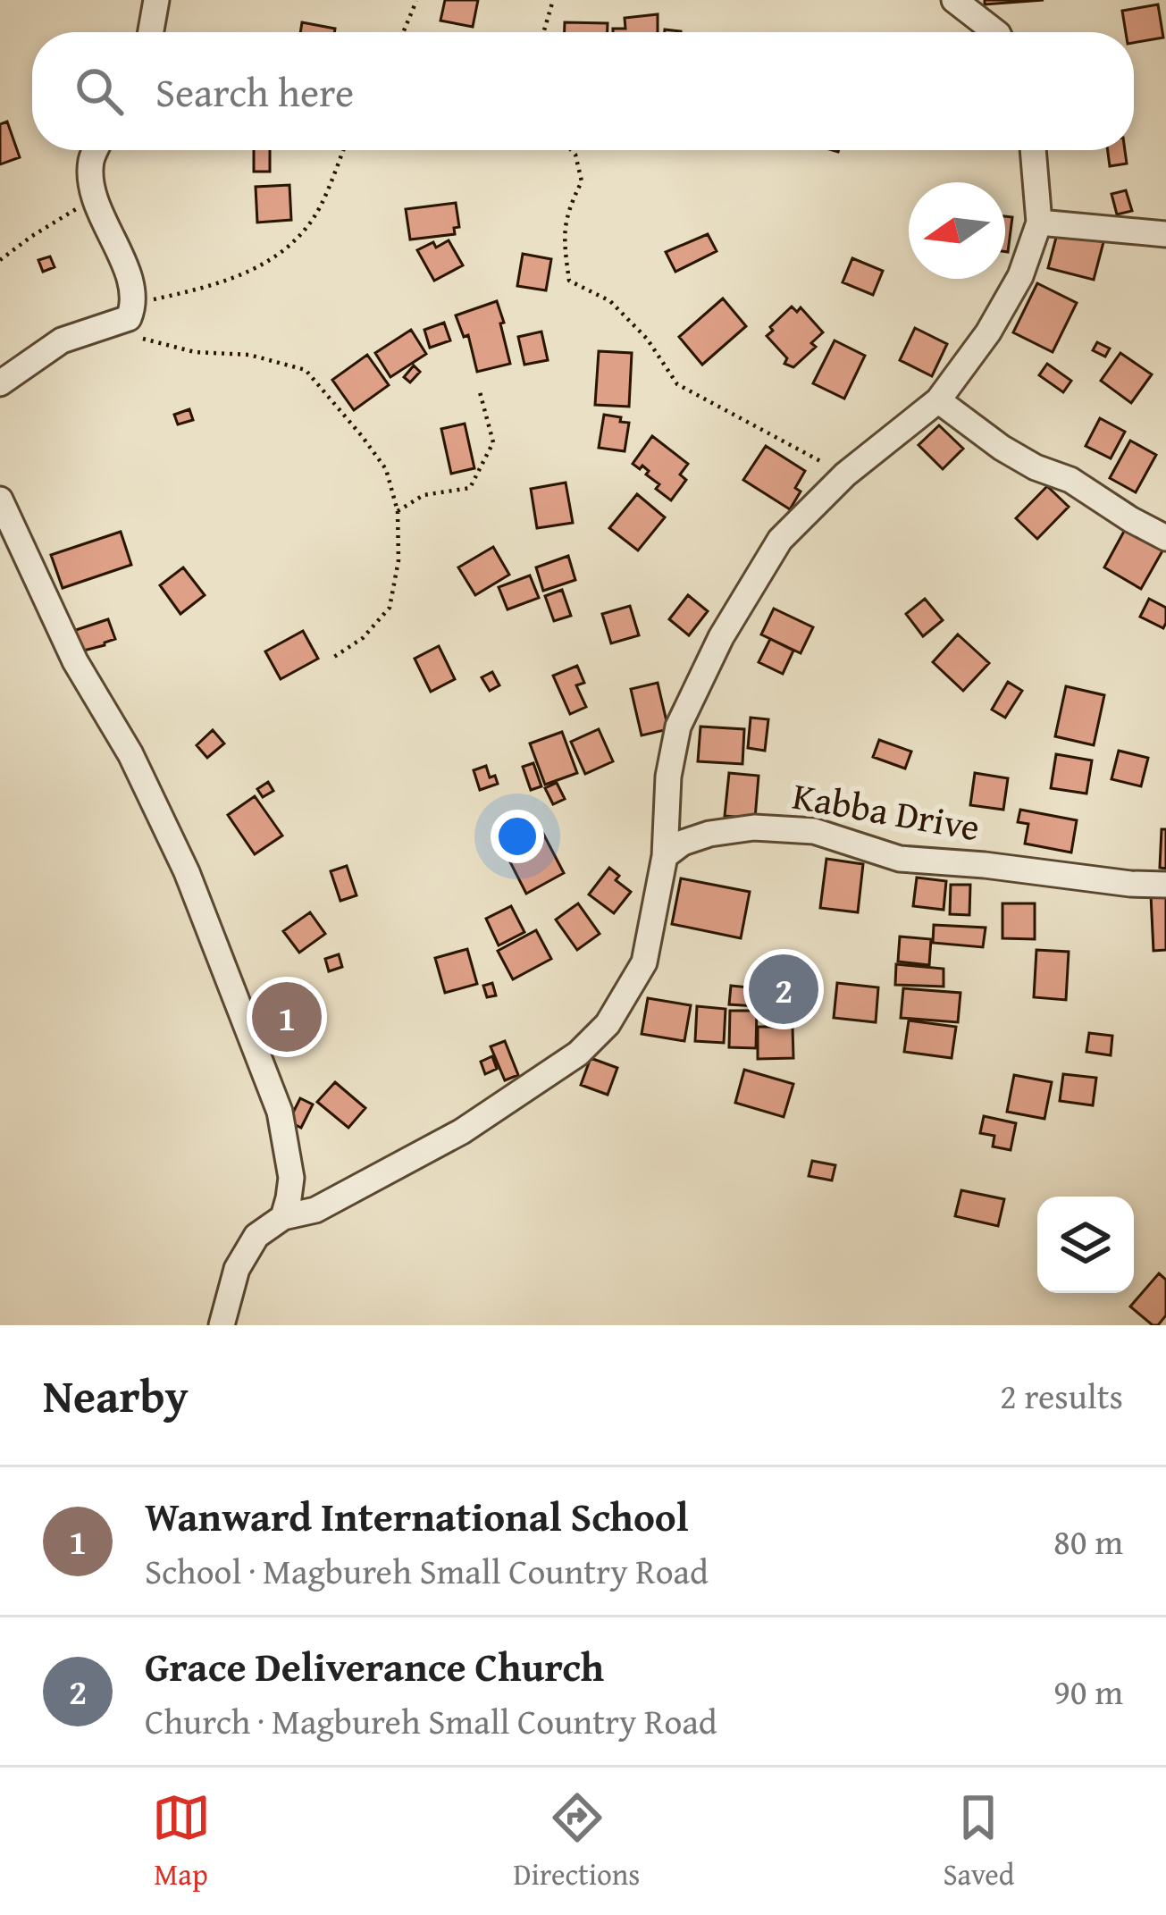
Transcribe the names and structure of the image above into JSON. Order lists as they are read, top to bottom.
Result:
{
  "streets": {
    "street": ["Kabba Drive"]
  },
  "north": "left",
  "page": {
    "search": "Search here",
    "pins": ["2", "1"],
    "heading": ["Nearby", "2 results"],
    "list": [
      {
        "mark": "1",
        "name": "Wanward International School",
        "note": "School · Magbureh Small Country Road",
        "value": "80 m"
      },
      {
        "mark": "2",
        "name": "Grace Deliverance Church",
        "note": "Church · Magbureh Small Country Road",
        "value": "90 m"
      }
    ],
    "nav": ["Map", "Directions", "Saved"]
  }
}
